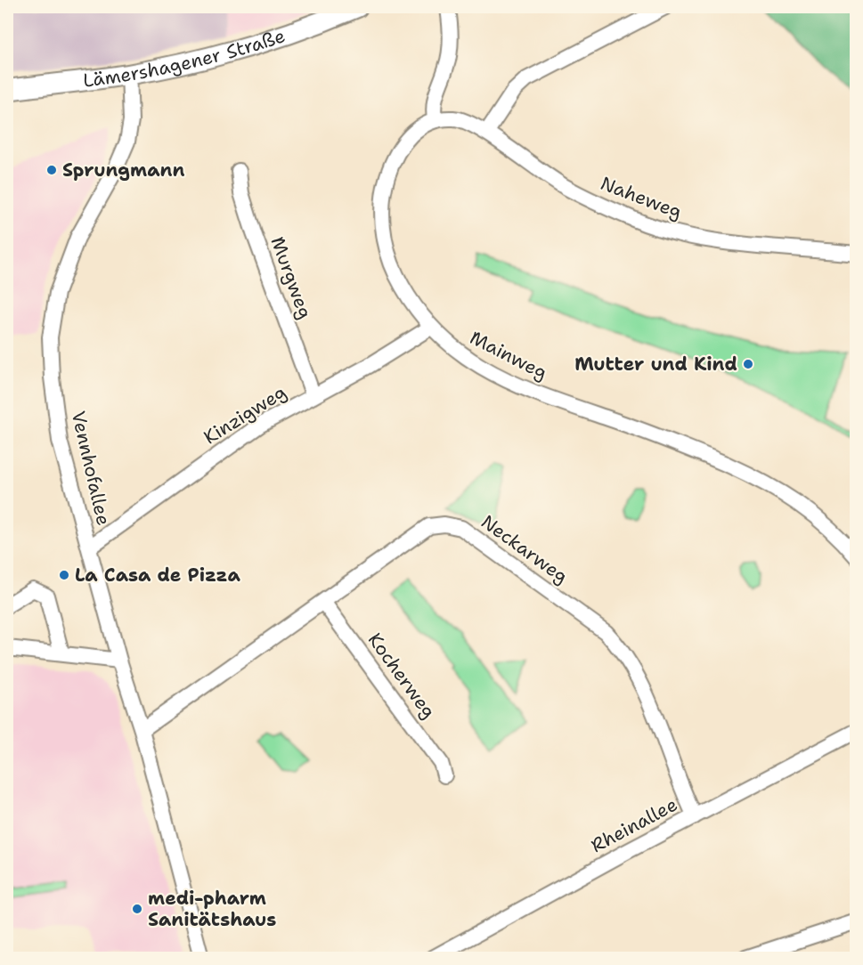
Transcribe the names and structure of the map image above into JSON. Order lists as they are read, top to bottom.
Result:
{
  "streets": {
    "main road": ["Lämershagener Straße"],
    "street": [
      "Naheweg",
      "Murgweg",
      "Mainweg",
      "Kinzigweg",
      "Vennhofallee",
      "Neckarweg",
      "Kocherweg",
      "Rheinallee"
    ]
  },
  "crossings": [
    ["Lämershagener Straße", "Vennhofallee"],
    ["Naheweg", "Mainweg"],
    ["Murgweg", "Kinzigweg"],
    ["Mainweg", "Kinzigweg"],
    ["Kinzigweg", "Vennhofallee"],
    ["Vennhofallee", "Neckarweg"],
    ["Neckarweg", "Kocherweg"],
    ["Neckarweg", "Rheinallee"]
  ],
  "places": [
    "Sprungmann",
    "Mutter und Kind",
    "La Casa de Pizza",
    "medi-pharm Sanitätshaus"
  ]
}
